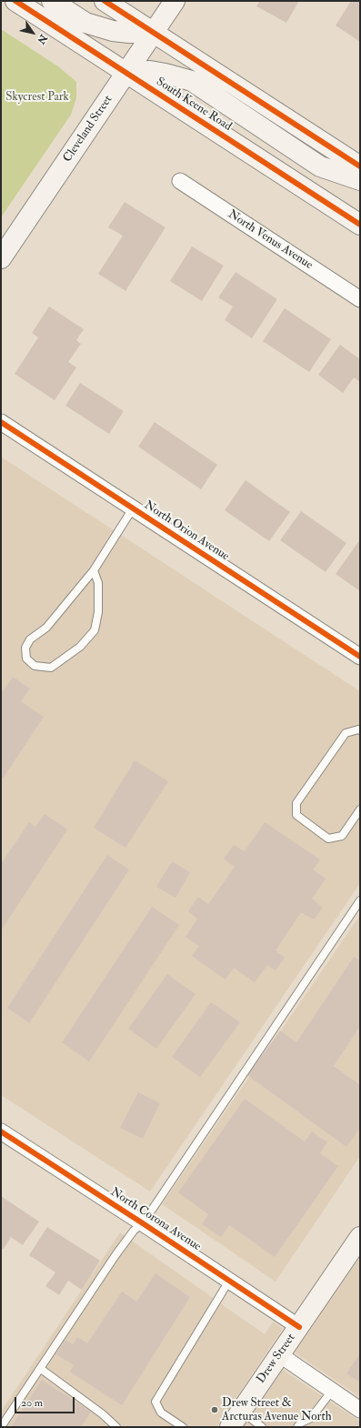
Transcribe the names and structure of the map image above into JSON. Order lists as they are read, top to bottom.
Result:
{
  "streets": {
    "main road": ["South Keene Road", "Cleveland Street", "Drew Street"],
    "street": ["North Venus Avenue", "North Orion Avenue", "North Corona Avenue"]
  },
  "crossings": [
    ["South Keene Road", "Cleveland Street"],
    ["North Corona Avenue", "Drew Street"]
  ],
  "parks": ["Skycrest Park"],
  "places": ["Drew Street & Arcturas Avenue North"],
  "scale_bar": "20 m",
  "north": "bottom right"
}
